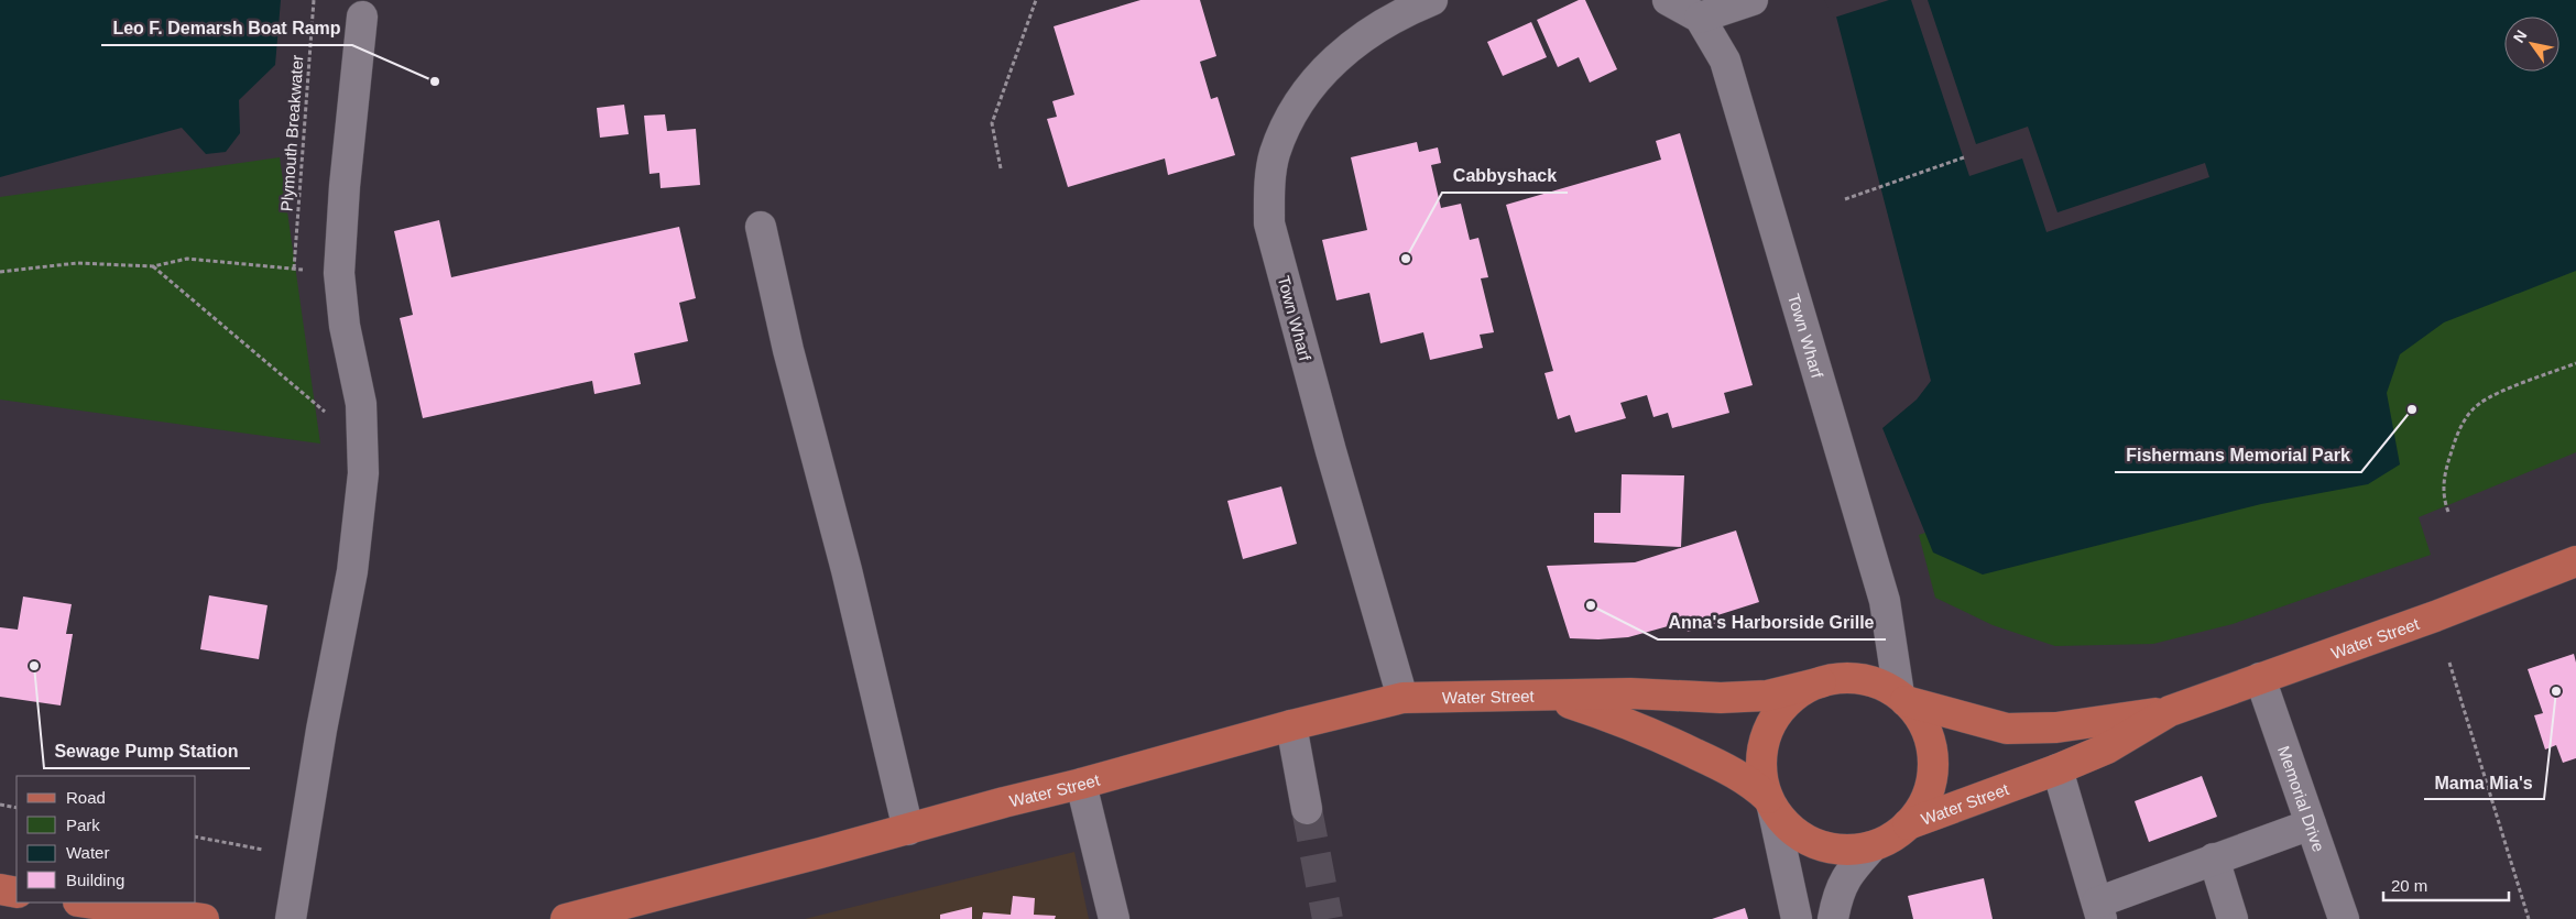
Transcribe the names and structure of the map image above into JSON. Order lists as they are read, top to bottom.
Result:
{
  "streets": {
    "main road": ["Water Street"],
    "street": ["Town Wharf", "Memorial Drive"],
    "path": ["Plymouth Breakwater"]
  },
  "crossings": [
    ["Town Wharf", "Water Street"],
    ["Water Street", "Memorial Drive"]
  ],
  "places": [
    "Leo F. Demarsh Boat Ramp",
    "Cabbyshack",
    "Fishermans Memorial Park",
    "Anna's Harborside Grille",
    "Sewage Pump Station",
    "Mama Mia's"
  ],
  "legend": [
    "Road",
    "Park",
    "Water",
    "Building"
  ],
  "scale_bar": "20 m",
  "north": "top left"
}
